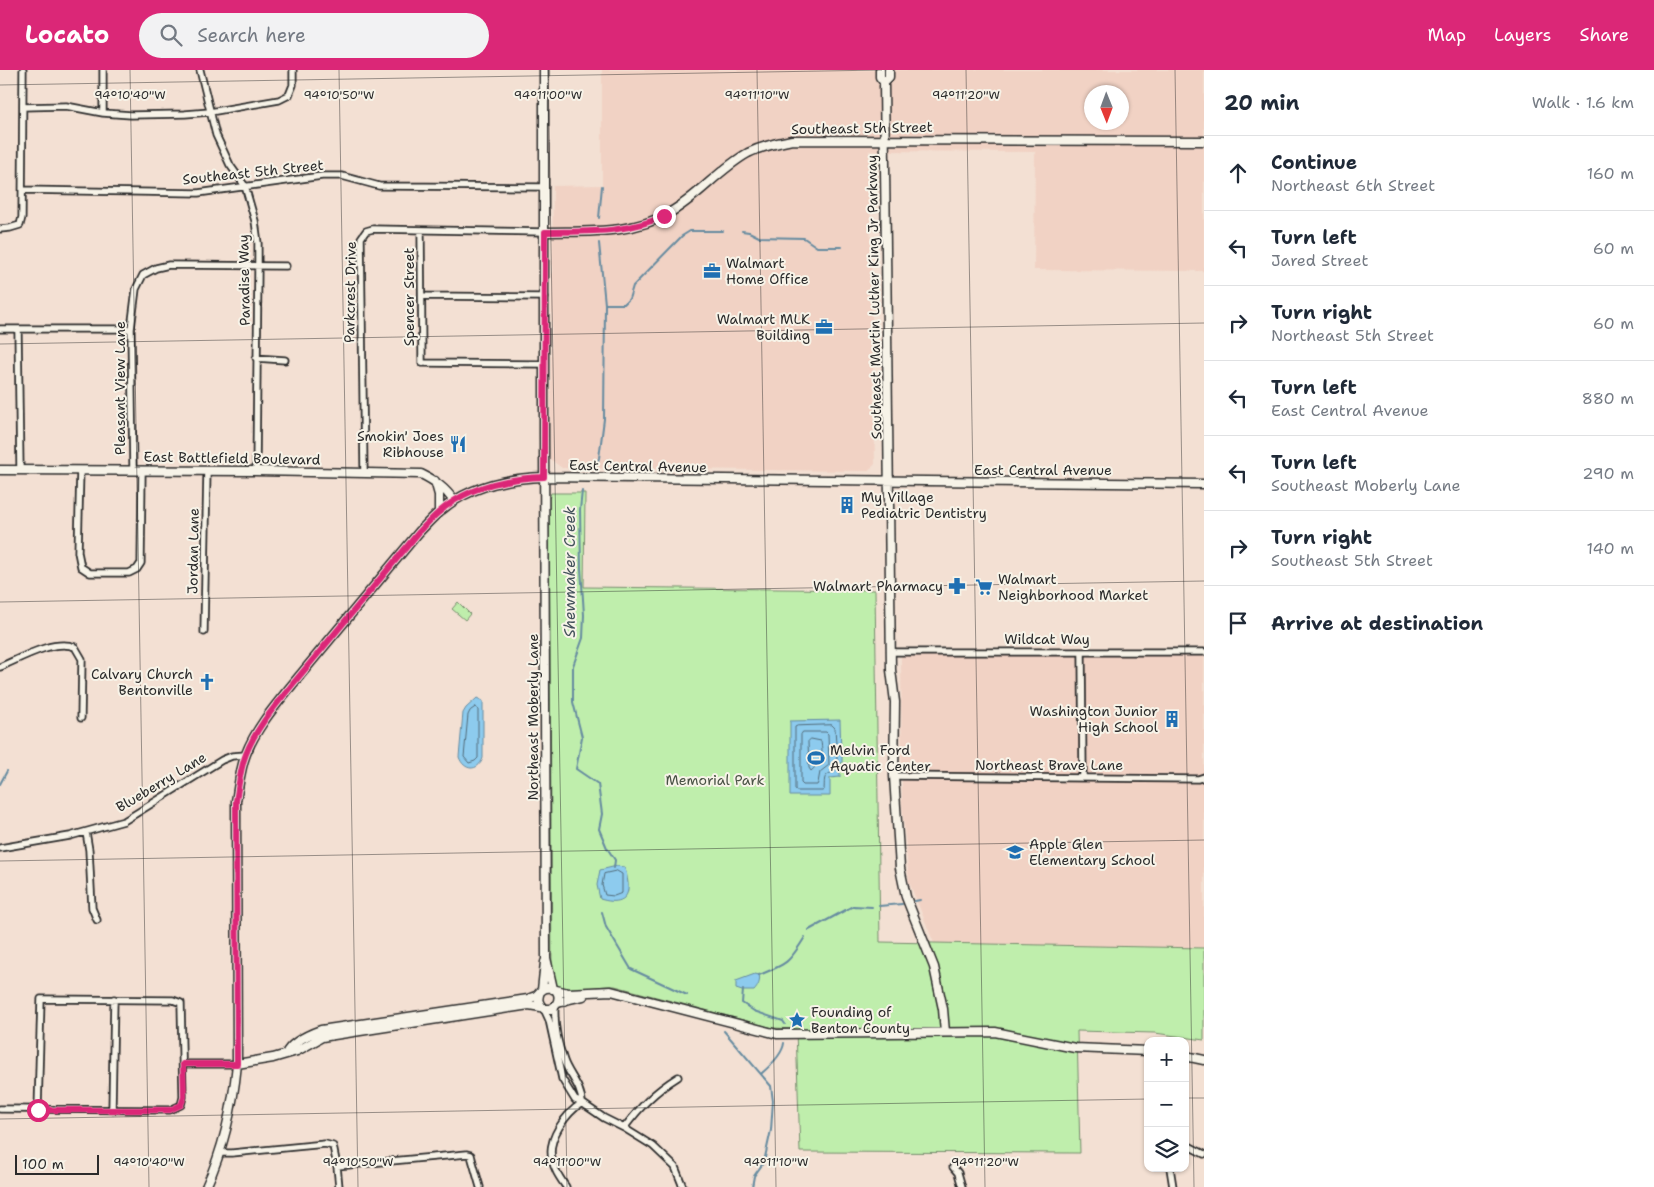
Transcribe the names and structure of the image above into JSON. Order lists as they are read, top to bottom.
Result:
{
  "streets": {
    "street": [
      "Southeast 5th Street",
      "Paradise Way",
      "Parkcrest Drive",
      "Spencer Street",
      "Southeast Martin Luther King Jr Parkway",
      "Pleasant View Lane",
      "East Battlefield Boulevard",
      "East Central Avenue",
      "Jordan Lane",
      "Wildcat Way",
      "Northeast Moberly Lane",
      "Northeast Brave Lane",
      "Blueberry Lane"
    ]
  },
  "crossings": [
    ["Southeast 5th Street", "Paradise Way"],
    ["Southeast 5th Street", "Parkcrest Drive"],
    ["Southeast 5th Street", "Southeast Martin Luther King Jr Parkway"],
    ["Southeast 5th Street", "Northeast Moberly Lane"],
    ["Paradise Way", "Pleasant View Lane"],
    ["Paradise Way", "East Battlefield Boulevard"],
    ["Parkcrest Drive", "Spencer Street"],
    ["Parkcrest Drive", "East Battlefield Boulevard"],
    ["Parkcrest Drive", "Northeast Moberly Lane"],
    ["Spencer Street", "Northeast Moberly Lane"],
    ["Southeast Martin Luther King Jr Parkway", "East Central Avenue"],
    ["Southeast Martin Luther King Jr Parkway", "Wildcat Way"],
    ["Southeast Martin Luther King Jr Parkway", "Northeast Brave Lane"],
    ["Pleasant View Lane", "East Battlefield Boulevard"],
    ["East Battlefield Boulevard", "East Central Avenue"],
    ["East Battlefield Boulevard", "Jordan Lane"],
    ["East Central Avenue", "Northeast Moberly Lane"],
    ["East Central Avenue", "Blueberry Lane"]
  ],
  "water": ["Shewmaker Creek"],
  "parks": ["Memorial Park"],
  "places": {
    "office": ["Walmart Home Office", "Walmart MLK Building"],
    "restaurant": ["Smokin' Joes Ribhouse"],
    "building": ["My Village Pediatric Dentistry", "Washington Junior High School"],
    "pharmacy": ["Walmart Pharmacy"],
    "supermarket": ["Walmart Neighborhood Market"],
    "church": ["Calvary Church Bentonville"],
    "sports": ["Melvin Ford Aquatic Center"],
    "school or university": ["Apple Glen Elementary School"],
    "place": ["Founding of Benton County"]
  },
  "scale_bar": "100 m",
  "north": "bottom",
  "page": {
    "header": "Locato",
    "search": "Search here",
    "nav": ["Map", "Layers", "Share"],
    "heading": ["20 min", "Walk · 1.6 km"],
    "list": [
      ["Continue", "Northeast 6th Street", "160 m"],
      ["Turn left", "Jared Street", "60 m"],
      ["Turn right", "Northeast 5th Street", "60 m"],
      ["Turn left", "East Central Avenue", "880 m"],
      ["Turn left", "Southeast Moberly Lane", "290 m"],
      ["Turn right", "Southeast 5th Street", "140 m"],
      "Arrive at destination"
    ],
    "map_buttons": ["+", "−"],
    "scale": "100 m"
  },
  "coordinates": [
    "94°10'40\"W",
    "94°10'50\"W",
    "94°11'00\"W",
    "94°11'10\"W",
    "94°11'20\"W"
  ]
}
